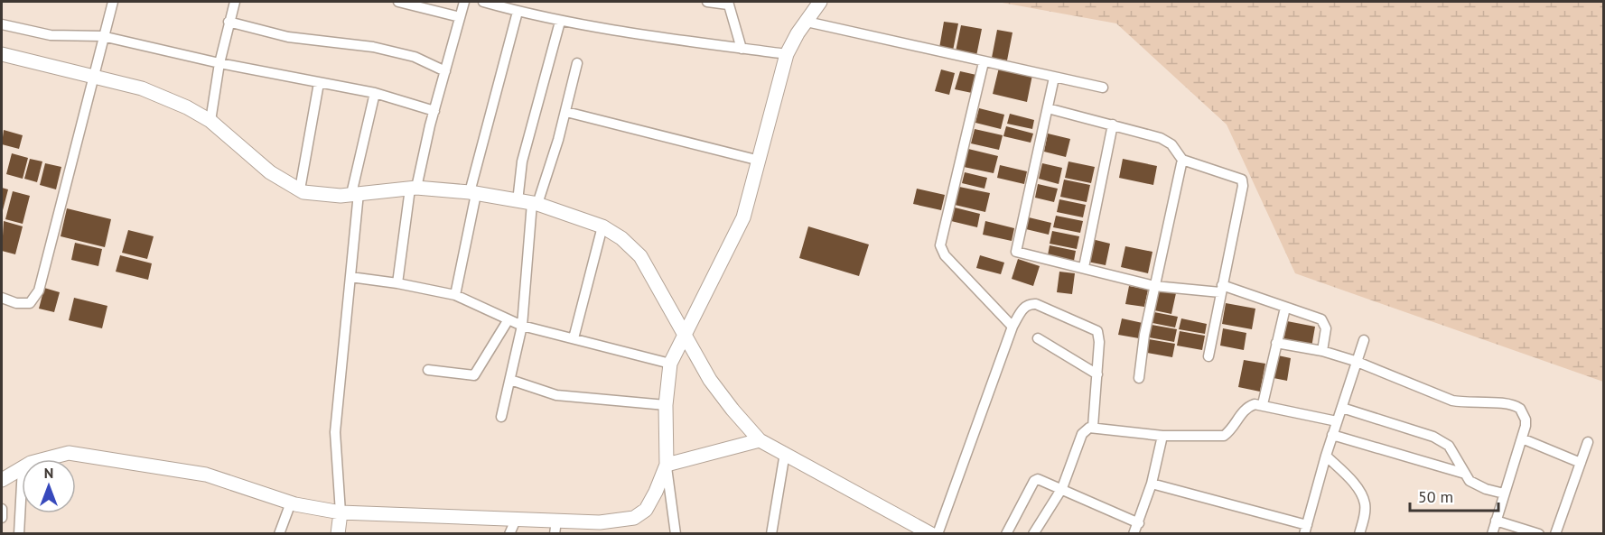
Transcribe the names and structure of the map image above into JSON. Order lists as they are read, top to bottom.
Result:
{
  "scale_bar": "50 m",
  "north": "top"
}
